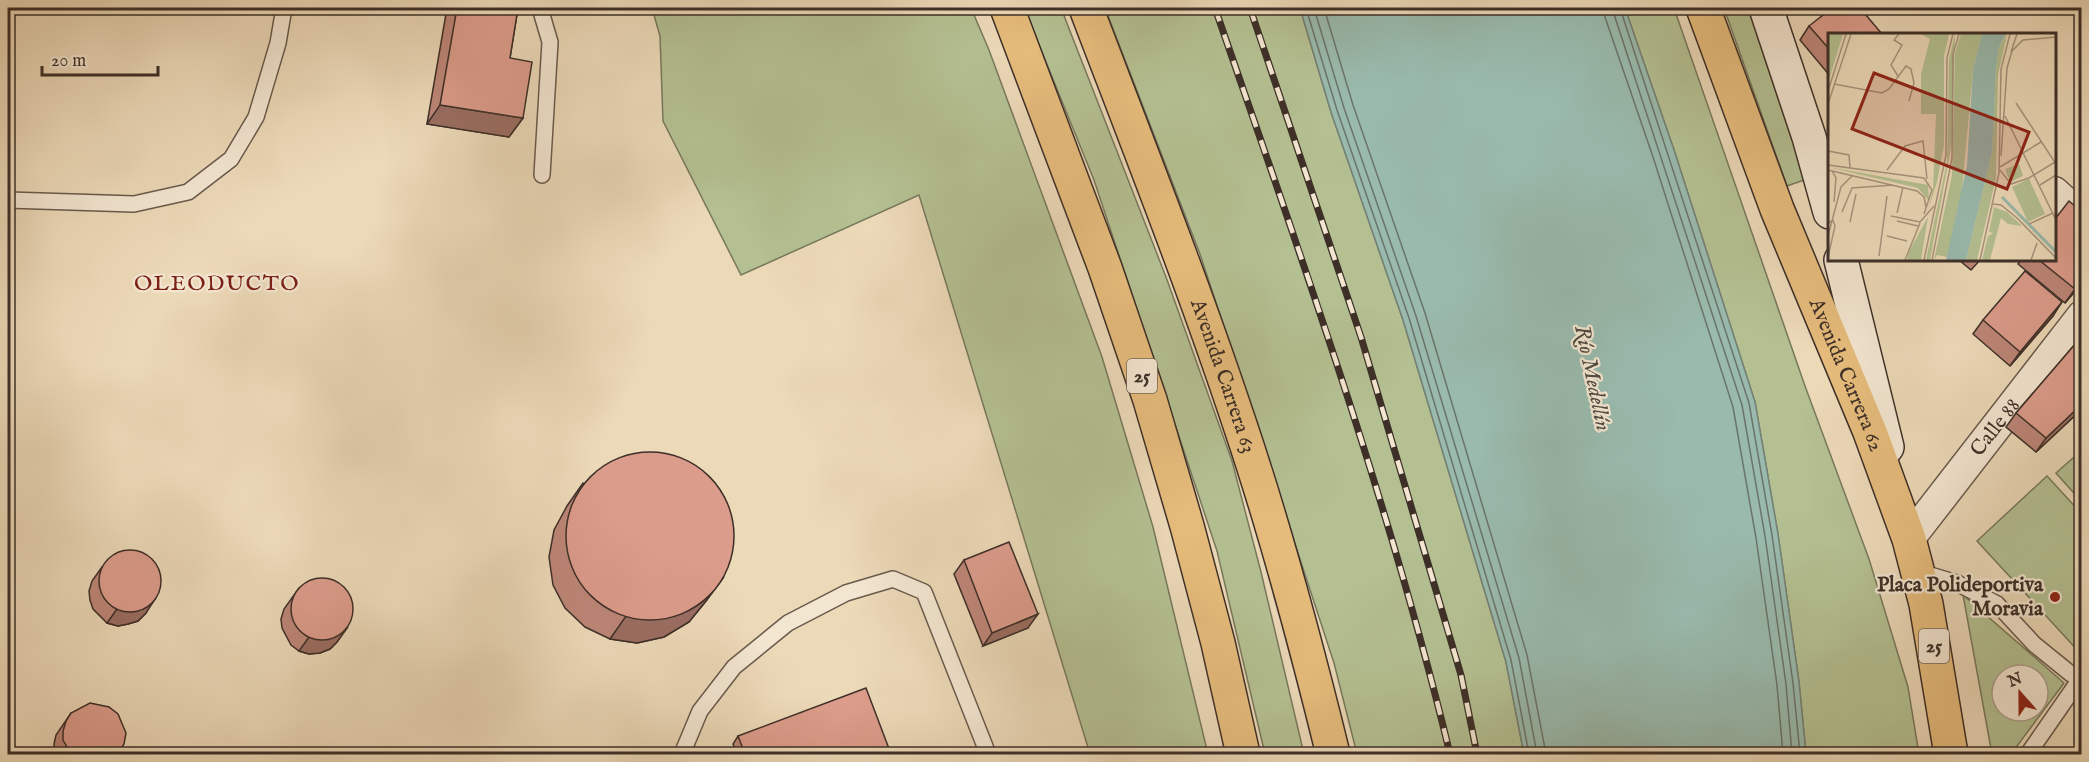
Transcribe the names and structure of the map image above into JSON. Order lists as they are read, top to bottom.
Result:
{
  "streets": {
    "highway": ["25", "Avenida Carrera 62", "Avenida Carrera 63"],
    "street": ["Calle 88"]
  },
  "crossings": [
    ["Avenida Carrera 62", "Calle 88"]
  ],
  "districts": ["OLEODUCTO"],
  "water": ["Río Medellín"],
  "places": ["Placa Polideportiva Moravia"],
  "scale_bar": "20 m",
  "north": "top"
}
